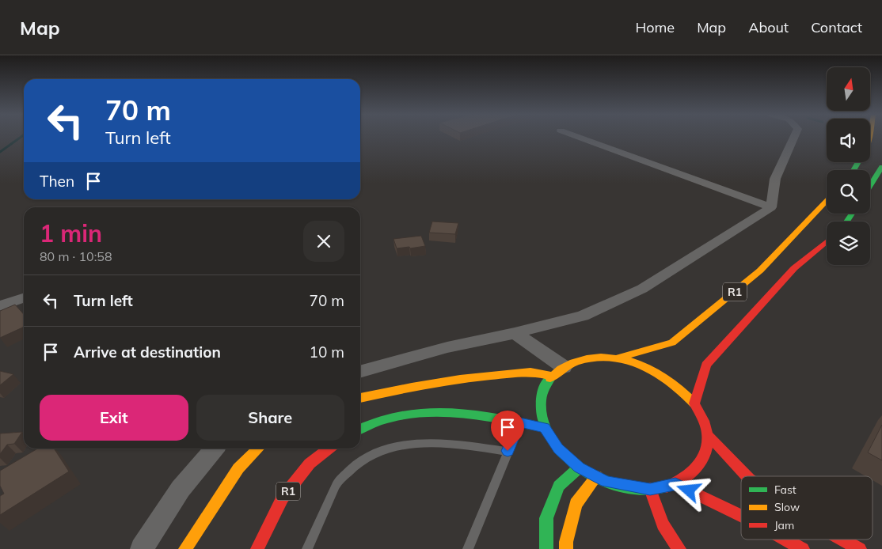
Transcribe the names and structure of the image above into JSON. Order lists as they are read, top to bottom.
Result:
{
  "streets": {
    "main road": ["R1"]
  },
  "legend": ["Fast", "Slow", "Jam"],
  "north": "top",
  "page": {
    "header": "Map",
    "nav": [
      "Home",
      "Map",
      "About",
      "Contact"
    ],
    "turn": ["70 m", "Turn left"],
    "then": "Then",
    "heading": ["1 min", "80 m · 10:58"],
    "list": [
      {
        "name": "Turn left",
        "value": "70 m"
      },
      {
        "name": "Arrive at destination",
        "value": "10 m"
      }
    ],
    "buttons": ["Exit", "Share"]
  }
}
